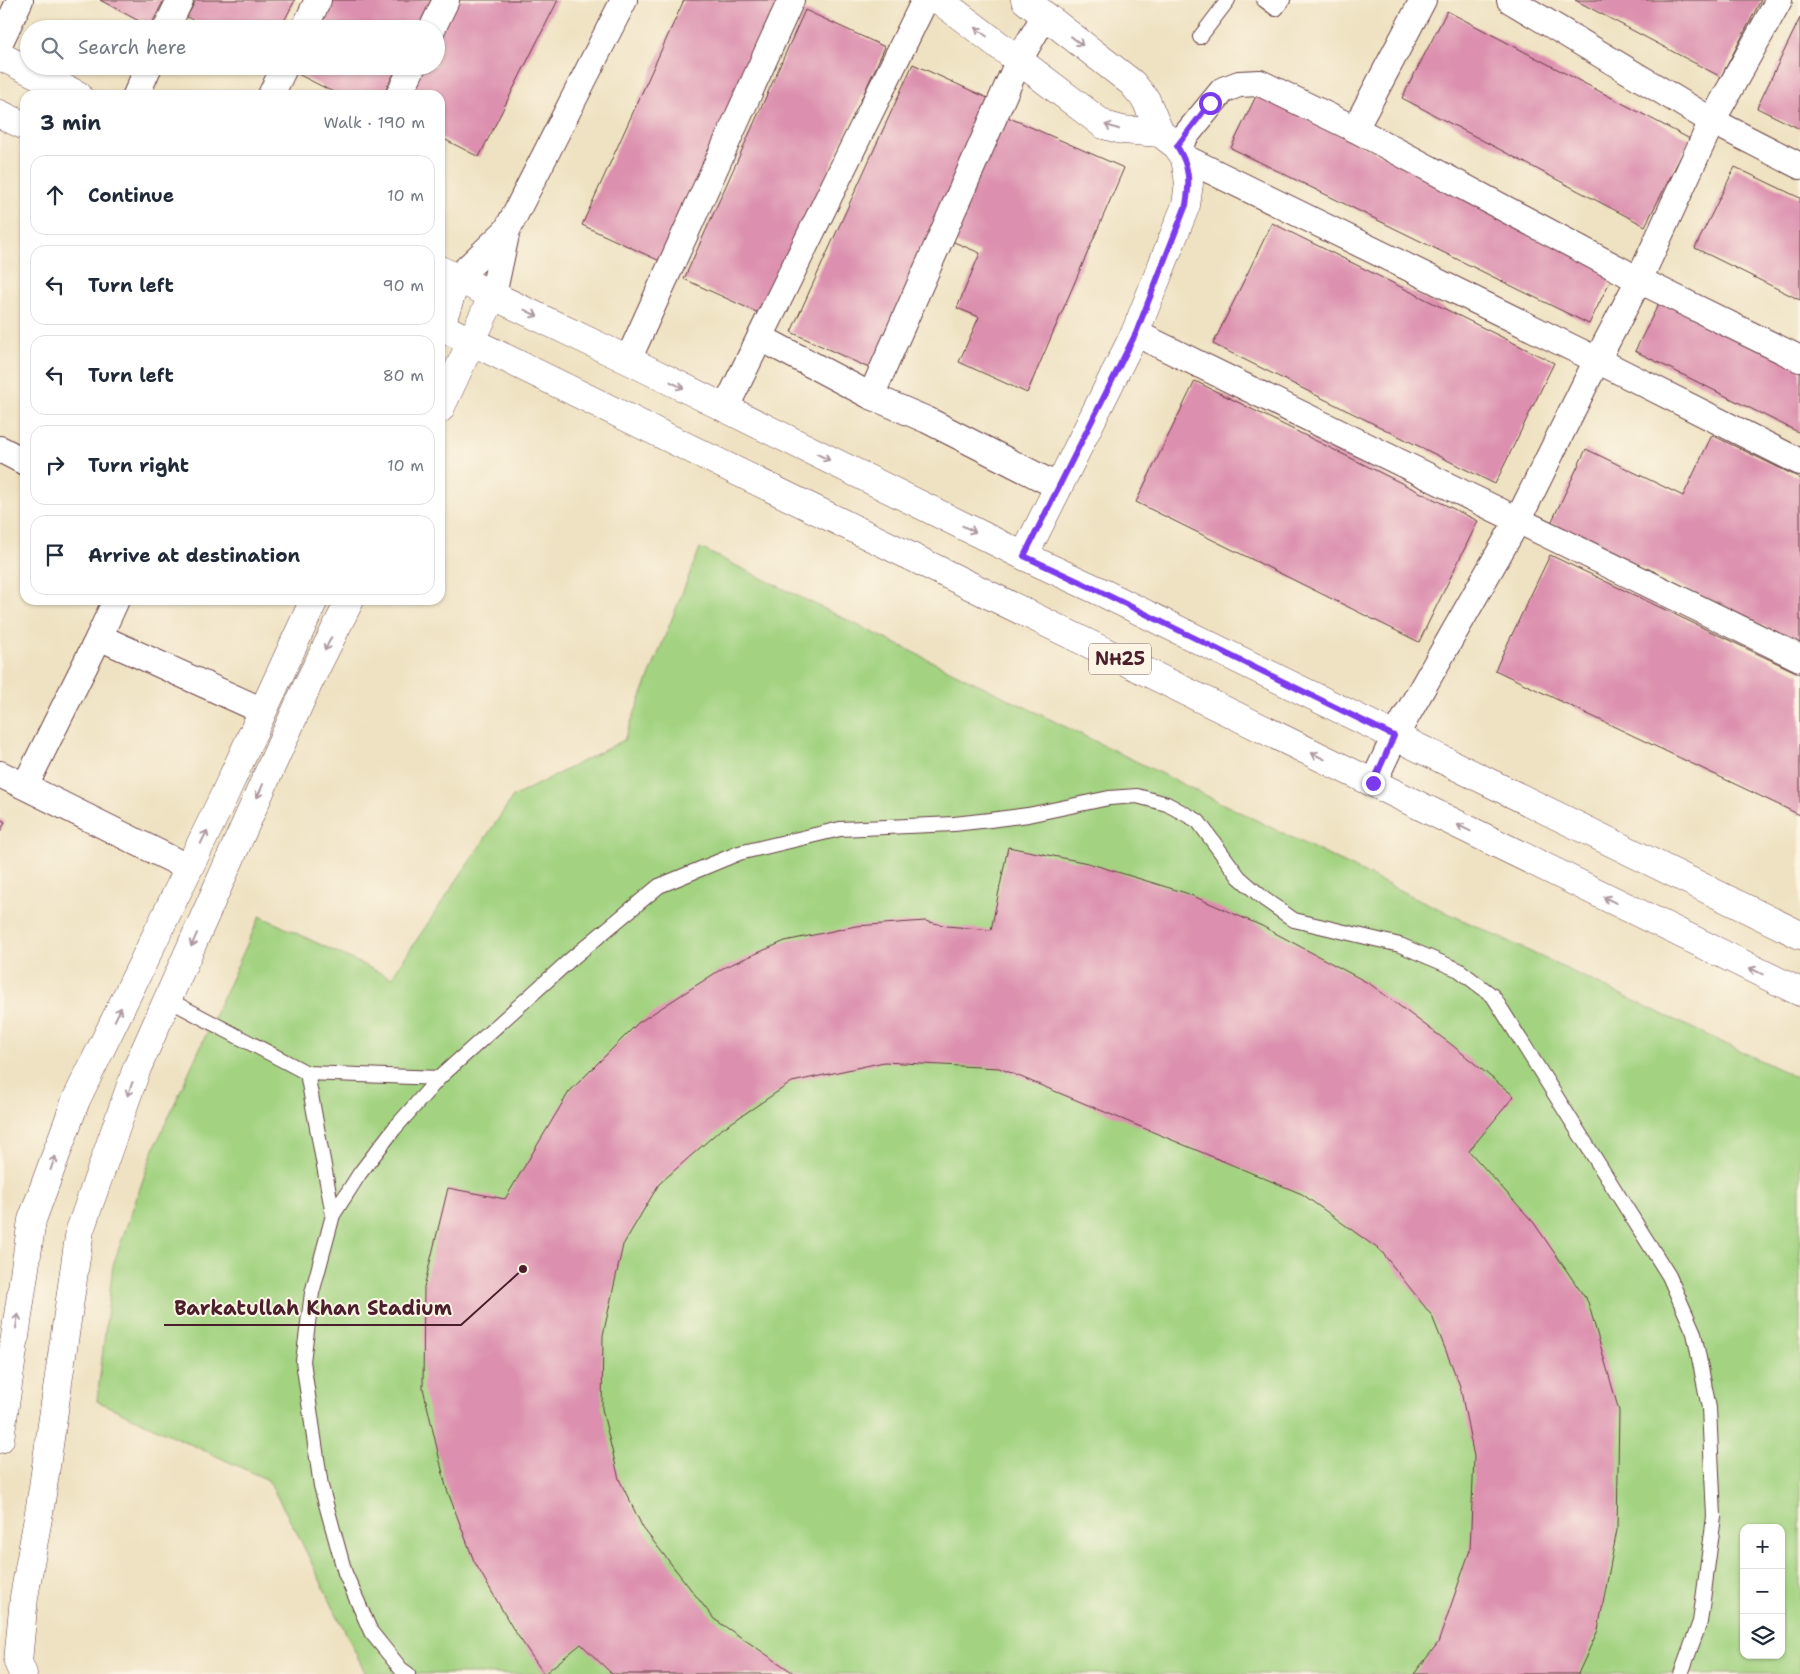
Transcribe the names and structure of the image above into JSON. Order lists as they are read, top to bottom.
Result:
{
  "streets": {
    "main road": ["NH25"]
  },
  "places": ["Barkatullah Khan Stadium"],
  "page": {
    "search": "Search here",
    "heading": ["3 min", "Walk · 190 m"],
    "list": [
      ["Continue", "10 m"],
      ["Turn left", "90 m"],
      ["Turn left", "80 m"],
      ["Turn right", "10 m"],
      "Arrive at destination"
    ],
    "map_buttons": ["+", "−"]
  }
}
